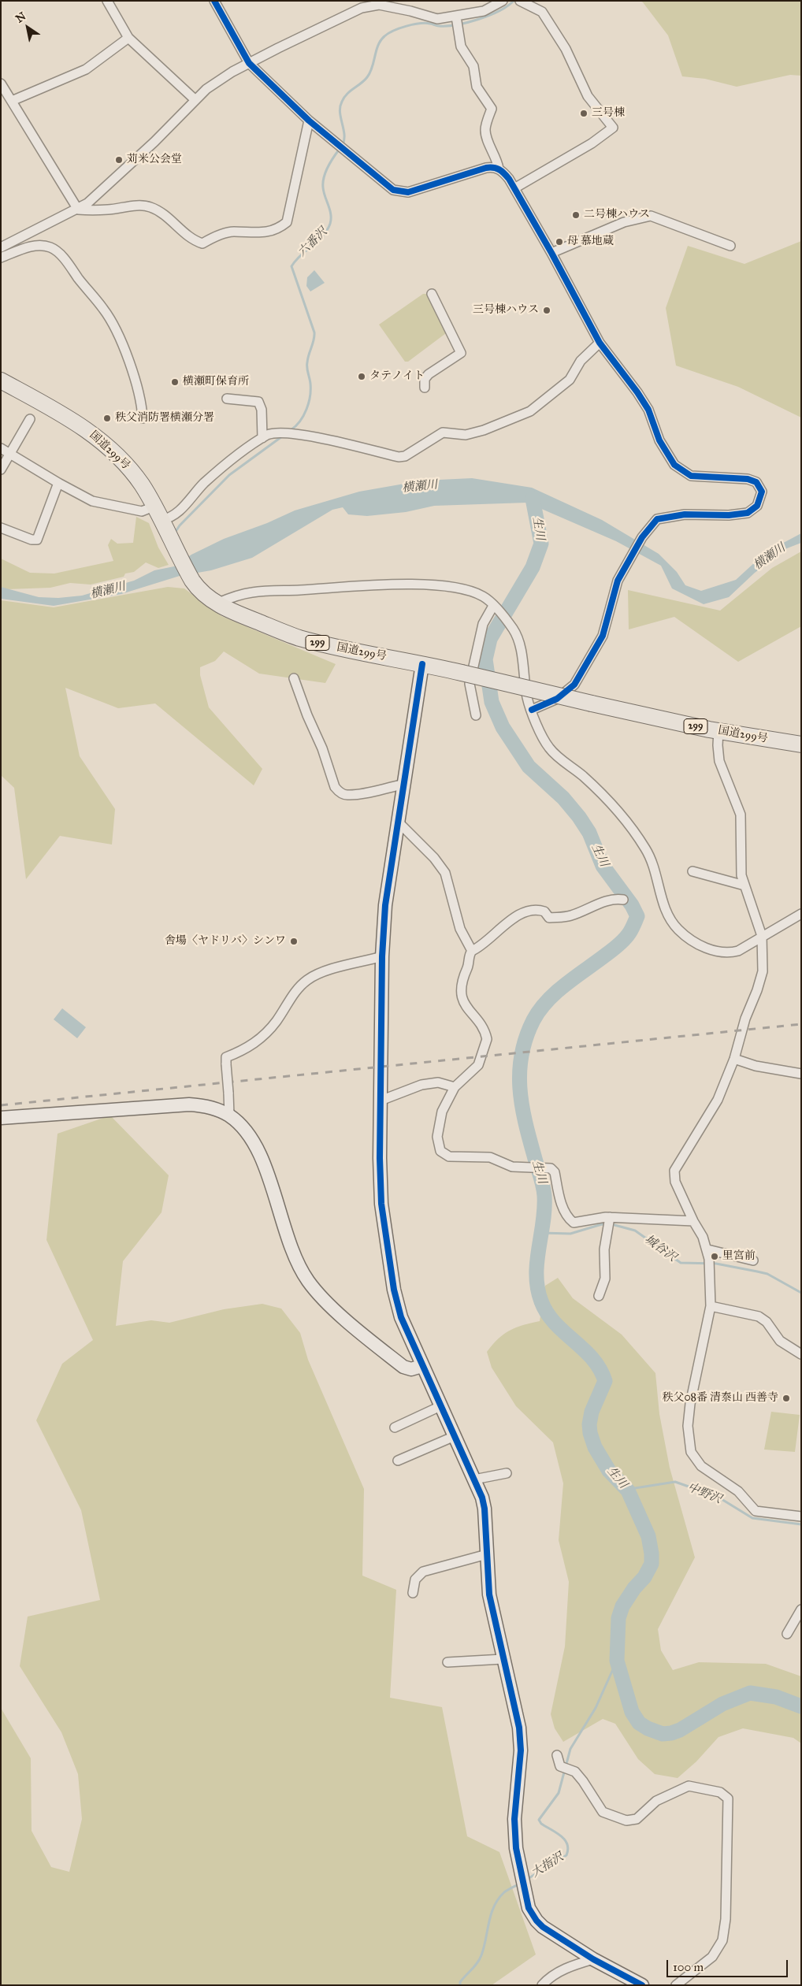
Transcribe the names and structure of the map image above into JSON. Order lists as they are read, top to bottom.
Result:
{
  "streets": {
    "highway": ["国道299号", "299"]
  },
  "water": [
    "六番沢",
    "横瀬川",
    "生川",
    "城谷沢",
    "中野沢",
    "大指沢"
  ],
  "places": [
    "三号棟",
    "苅米公会堂",
    "二号棟ハウス",
    "母 慕地蔵",
    "三号棟ハウス",
    "タテノイト",
    "横瀬町保育所",
    "秩父消防署横瀬分署",
    "舎場〈ヤドリバ〉シンワ",
    "里宮前",
    "秩父08番 清泰山 西善寺"
  ],
  "scale_bar": "100 m",
  "north": "top left"
}
